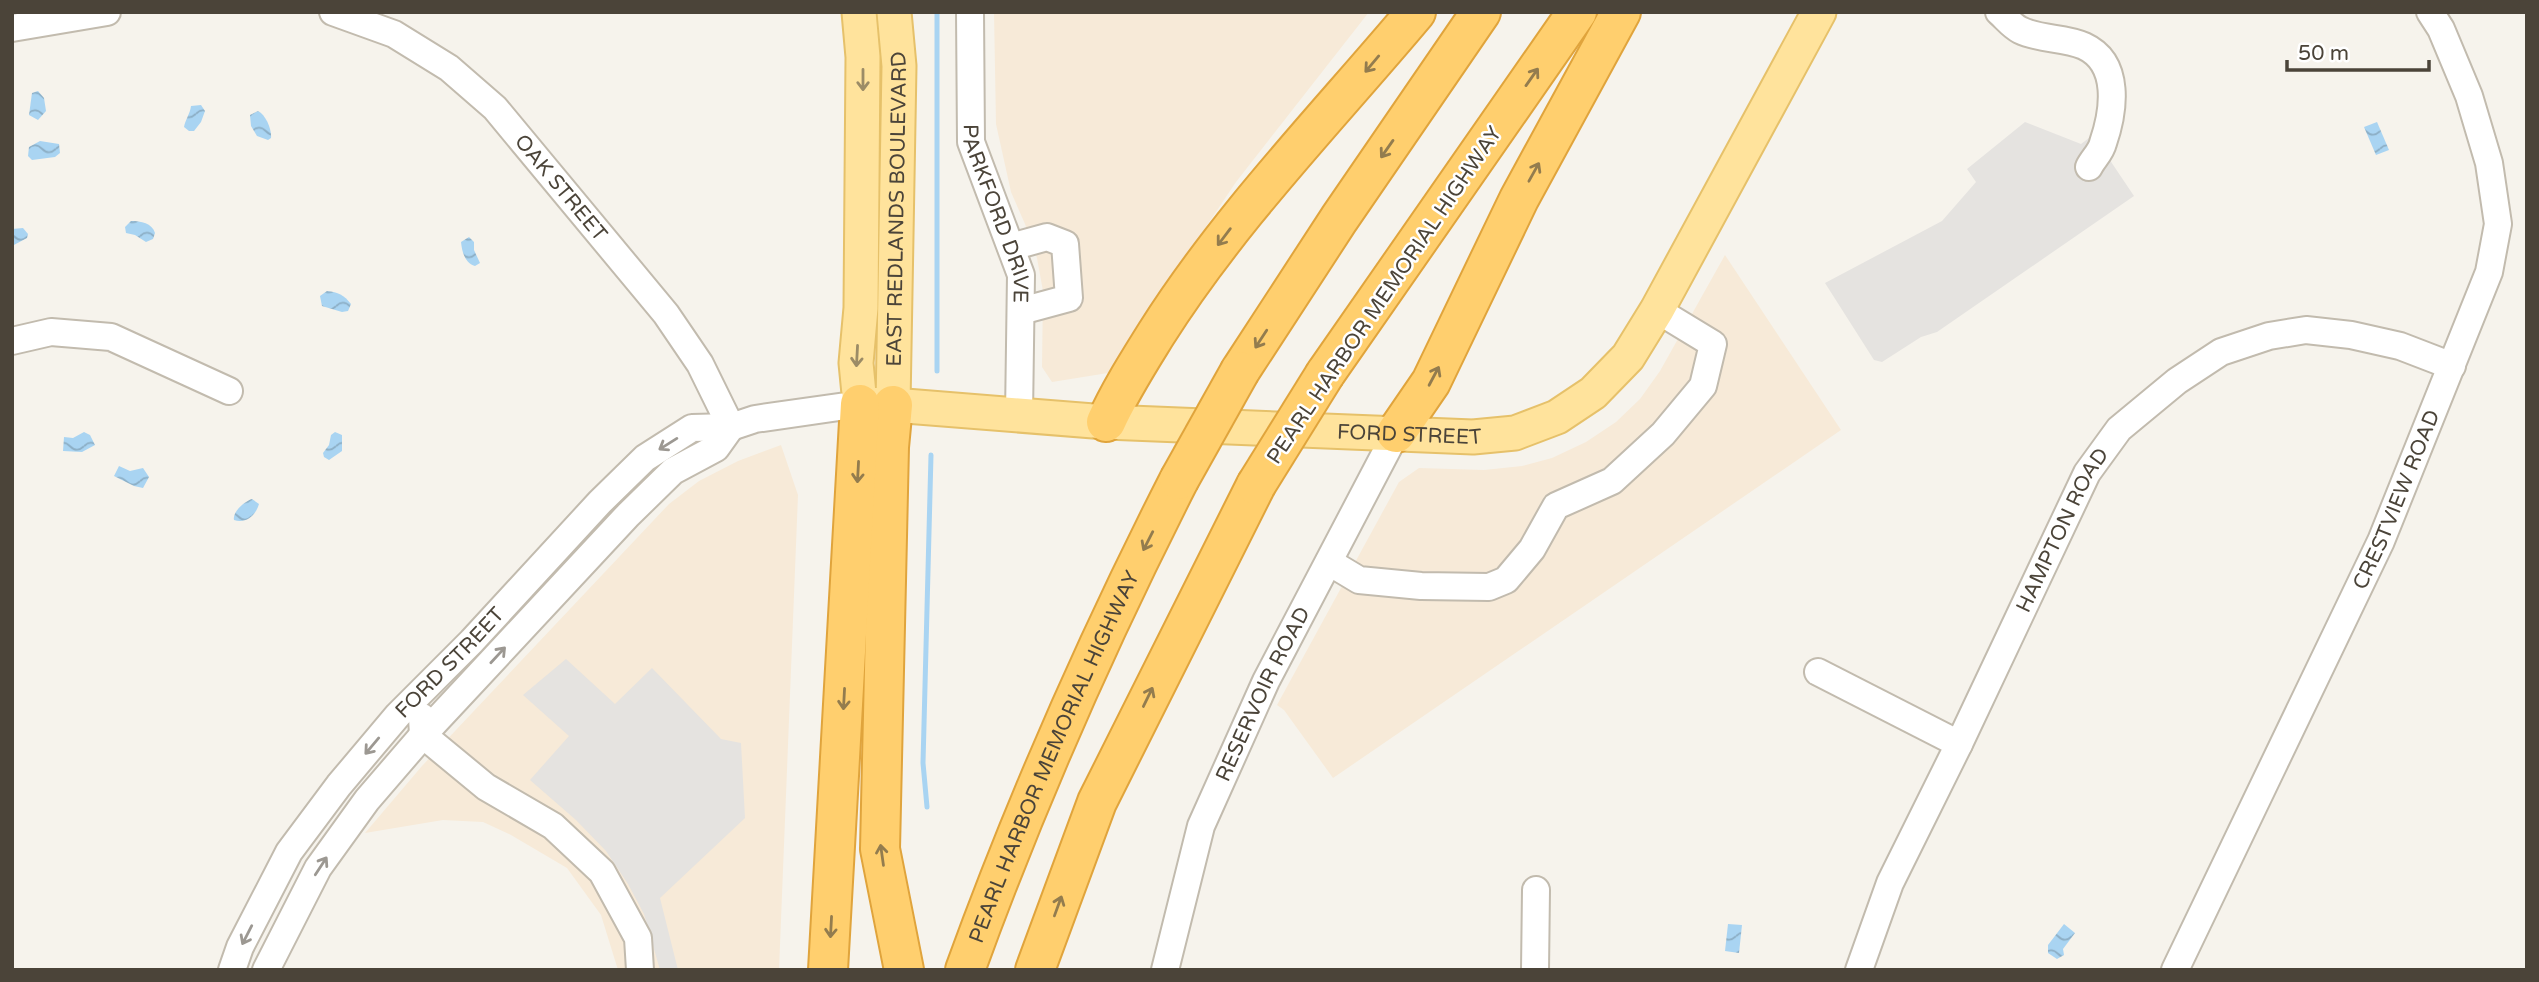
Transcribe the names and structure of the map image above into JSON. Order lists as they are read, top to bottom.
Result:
{
  "streets": {
    "highway": ["PEARL HARBOR MEMORIAL HIGHWAY"],
    "main road": ["EAST REDLANDS BOULEVARD", "FORD STREET"],
    "street": [
      "OAK STREET",
      "PARKFORD DRIVE",
      "CRESTVIEW ROAD",
      "HAMPTON ROAD",
      "RESERVOIR ROAD"
    ]
  },
  "crossings": [
    ["OAK STREET", "FORD STREET"],
    ["EAST REDLANDS BOULEVARD", "FORD STREET"],
    ["PARKFORD DRIVE", "FORD STREET"],
    ["FORD STREET", "RESERVOIR ROAD"],
    ["CRESTVIEW ROAD", "HAMPTON ROAD"]
  ],
  "scale_bar": "50 m"
}
